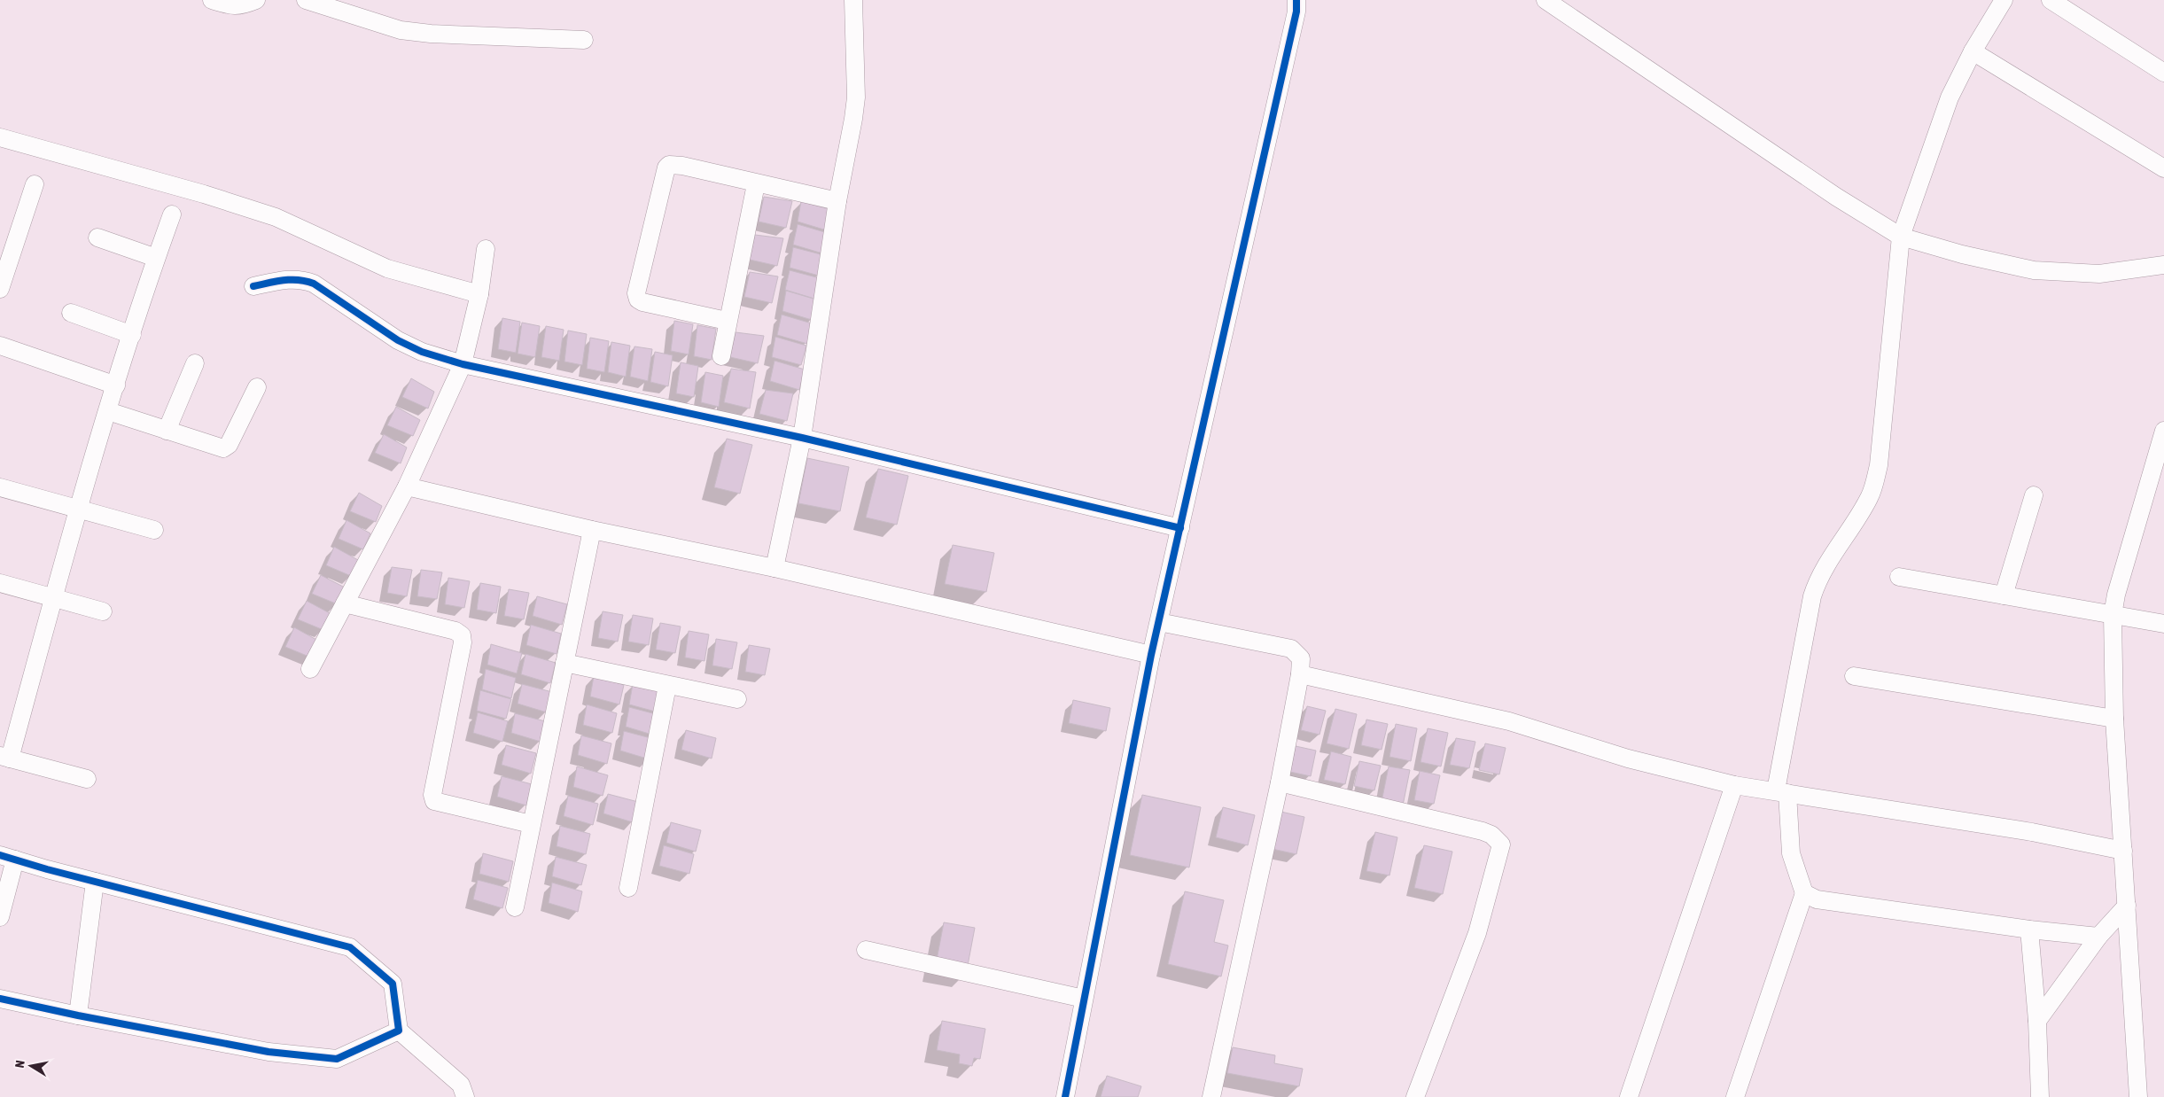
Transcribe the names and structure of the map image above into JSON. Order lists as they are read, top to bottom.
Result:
{
  "north": "left"
}
